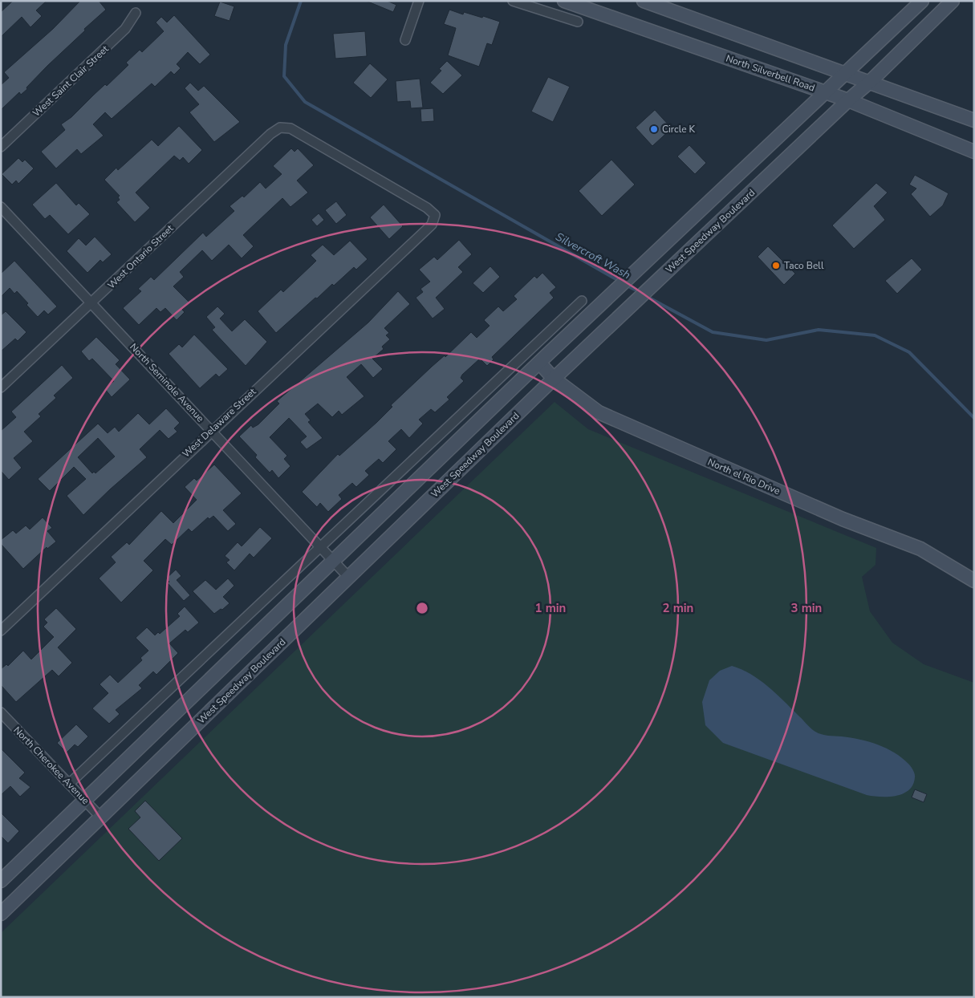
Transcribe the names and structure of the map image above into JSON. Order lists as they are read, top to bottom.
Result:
{
  "streets": {
    "main road": ["North Silverbell Road", "West Speedway Boulevard", "North el Rio Drive"],
    "street": [
      "West Saint Clair Street",
      "West Ontario Street",
      "North Seminole Avenue",
      "West Delaware Street",
      "North Cherokee Avenue"
    ]
  },
  "crossings": [
    ["North Silverbell Road", "West Speedway Boulevard"],
    ["West Speedway Boulevard", "North Seminole Avenue"],
    ["West Speedway Boulevard", "North el Rio Drive"],
    ["West Speedway Boulevard", "North Cherokee Avenue"],
    ["West Ontario Street", "North Seminole Avenue"],
    ["West Ontario Street", "West Delaware Street"],
    ["North Seminole Avenue", "West Delaware Street"]
  ],
  "water": ["Silvercroft Wash"],
  "places": ["Circle K", "Taco Bell"],
  "rings": ["1 min", "2 min", "3 min"]
}
